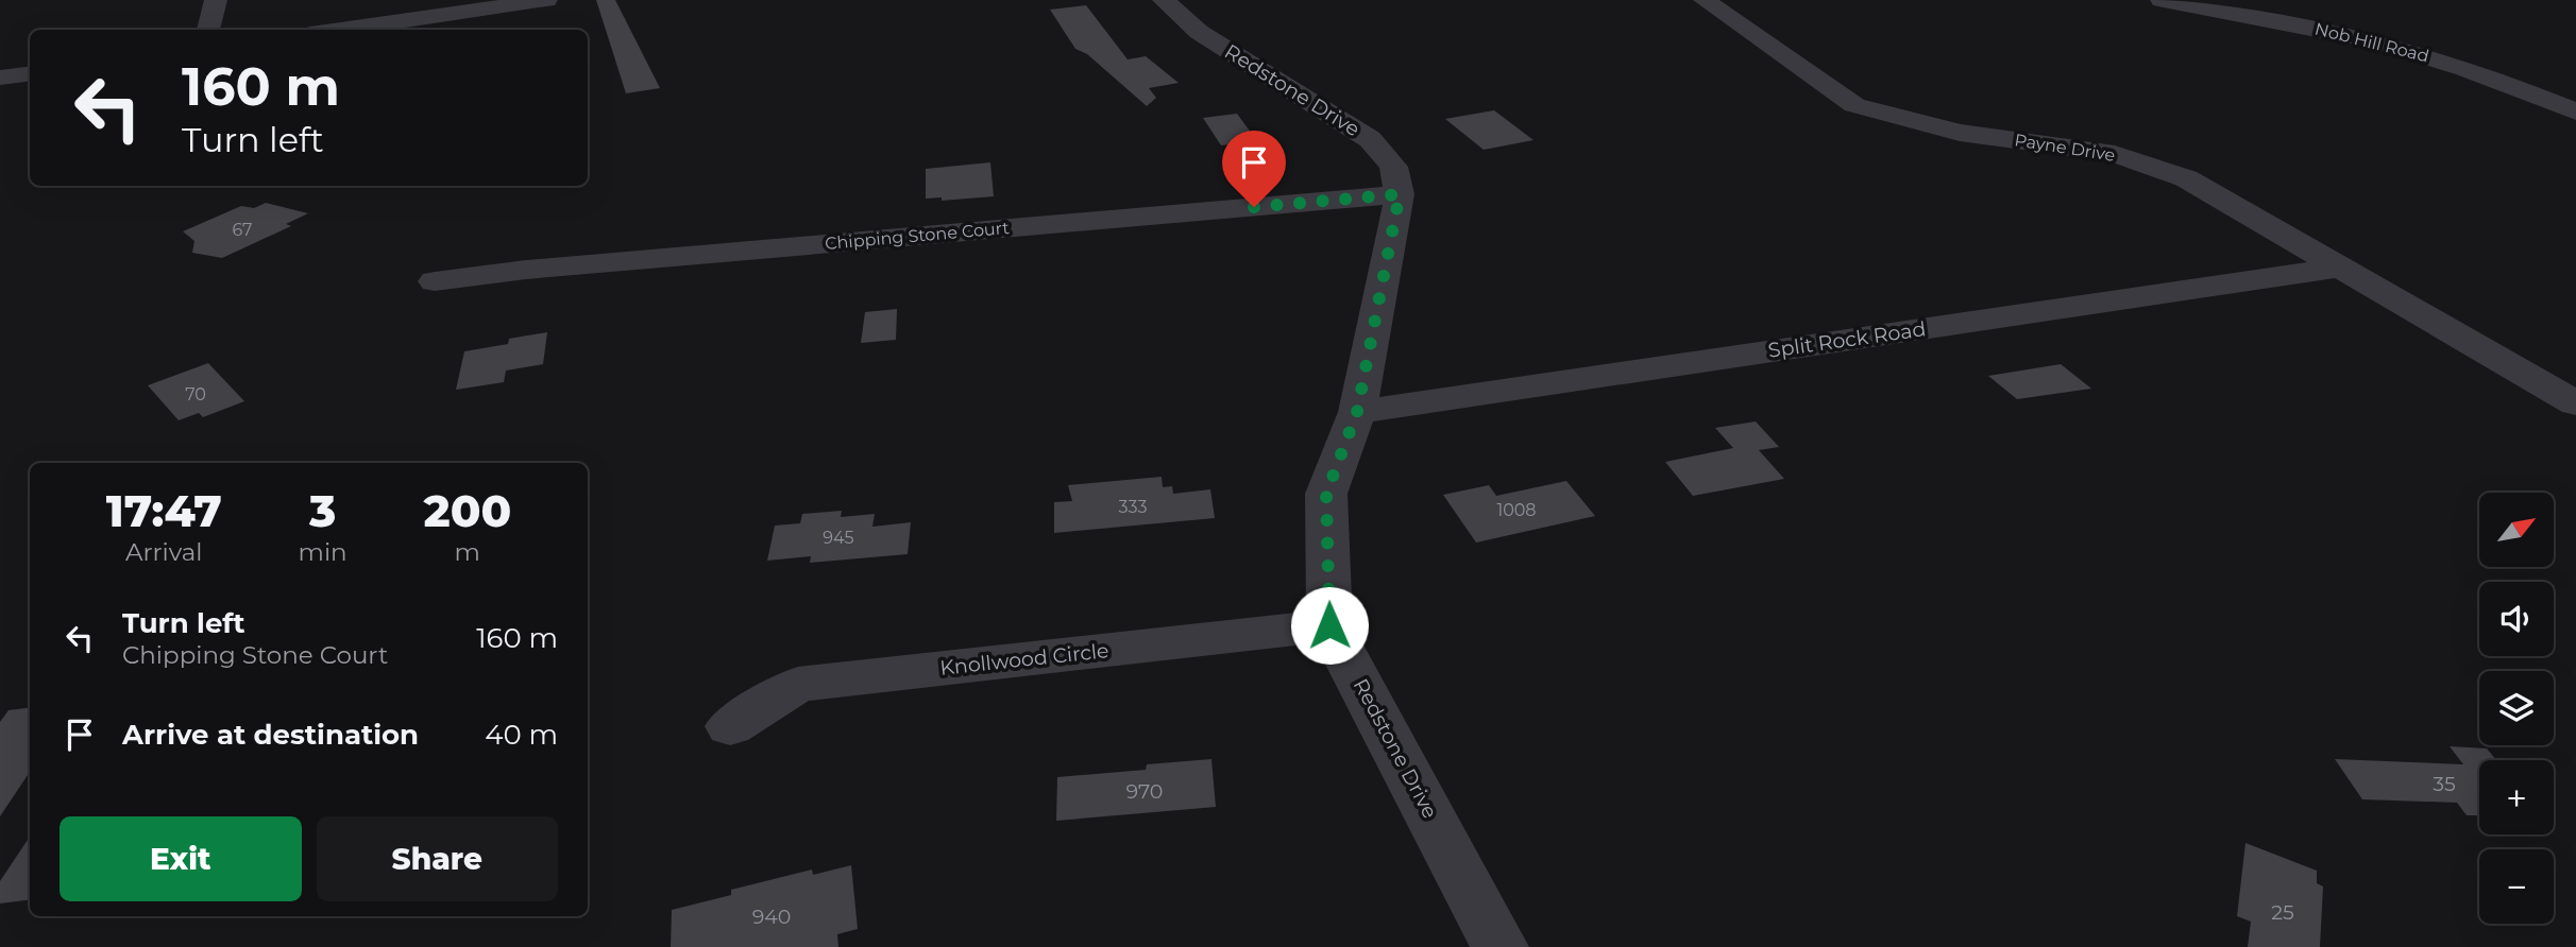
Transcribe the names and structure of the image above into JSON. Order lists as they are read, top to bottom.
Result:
{
  "streets": {
    "street": [
      "Nob Hill Road",
      "Redstone Drive",
      "Payne Drive",
      "Chipping Stone Court",
      "Split Rock Road",
      "Knollwood Circle"
    ]
  },
  "crossings": [
    ["Redstone Drive", "Chipping Stone Court"],
    ["Redstone Drive", "Split Rock Road"],
    ["Redstone Drive", "Knollwood Circle"],
    ["Payne Drive", "Split Rock Road"]
  ],
  "house_numbers": [
    "67",
    "70",
    "333",
    "1008",
    "945",
    "35",
    "970",
    "25",
    "940"
  ],
  "north": "top right",
  "page": {
    "turn": ["160 m", "Turn left"],
    "eta": [
      "17:47",
      "Arrival",
      "3",
      "min",
      "200",
      "m"
    ],
    "map_buttons": ["+", "−"],
    "list": [
      {
        "name": "Turn left",
        "note": "Chipping Stone Court",
        "value": "160 m"
      },
      {
        "name": "Arrive at destination",
        "value": "40 m"
      }
    ],
    "buttons": ["Exit", "Share"]
  }
}
